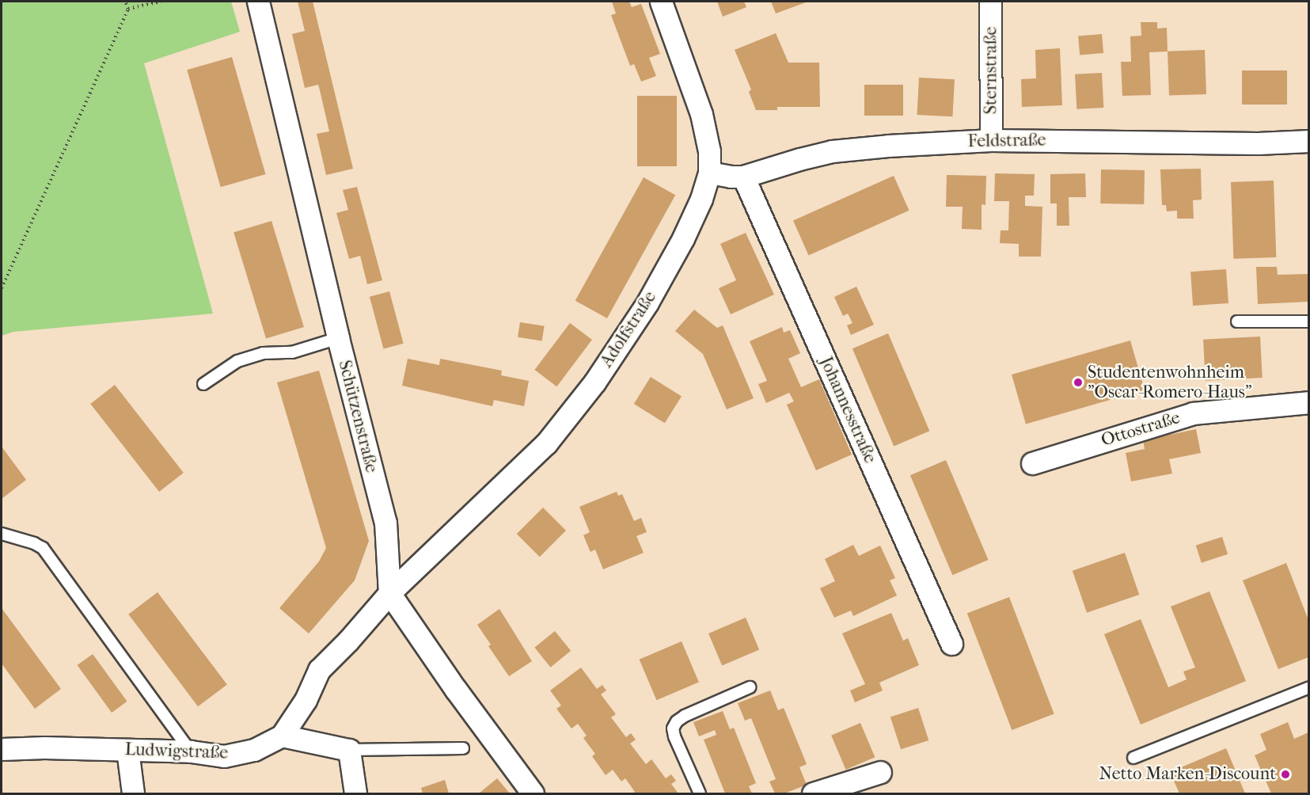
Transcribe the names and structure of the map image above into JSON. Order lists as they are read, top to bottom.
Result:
{
  "streets": {
    "street": [
      "Sternstraße",
      "Feldstraße",
      "Adolfstraße",
      "Johannesstraße",
      "Schützenstraße",
      "Ottostraße",
      "Ludwigstraße"
    ]
  },
  "crossings": [
    ["Sternstraße", "Feldstraße"],
    ["Feldstraße", "Adolfstraße"],
    ["Feldstraße", "Johannesstraße"],
    ["Adolfstraße", "Schützenstraße"],
    ["Adolfstraße", "Ludwigstraße"],
    ["Schützenstraße", "Ludwigstraße"]
  ],
  "places": ["Studentenwohnheim \"Oscar-Romero-Haus\"", "Netto Marken-Discount"]
}
